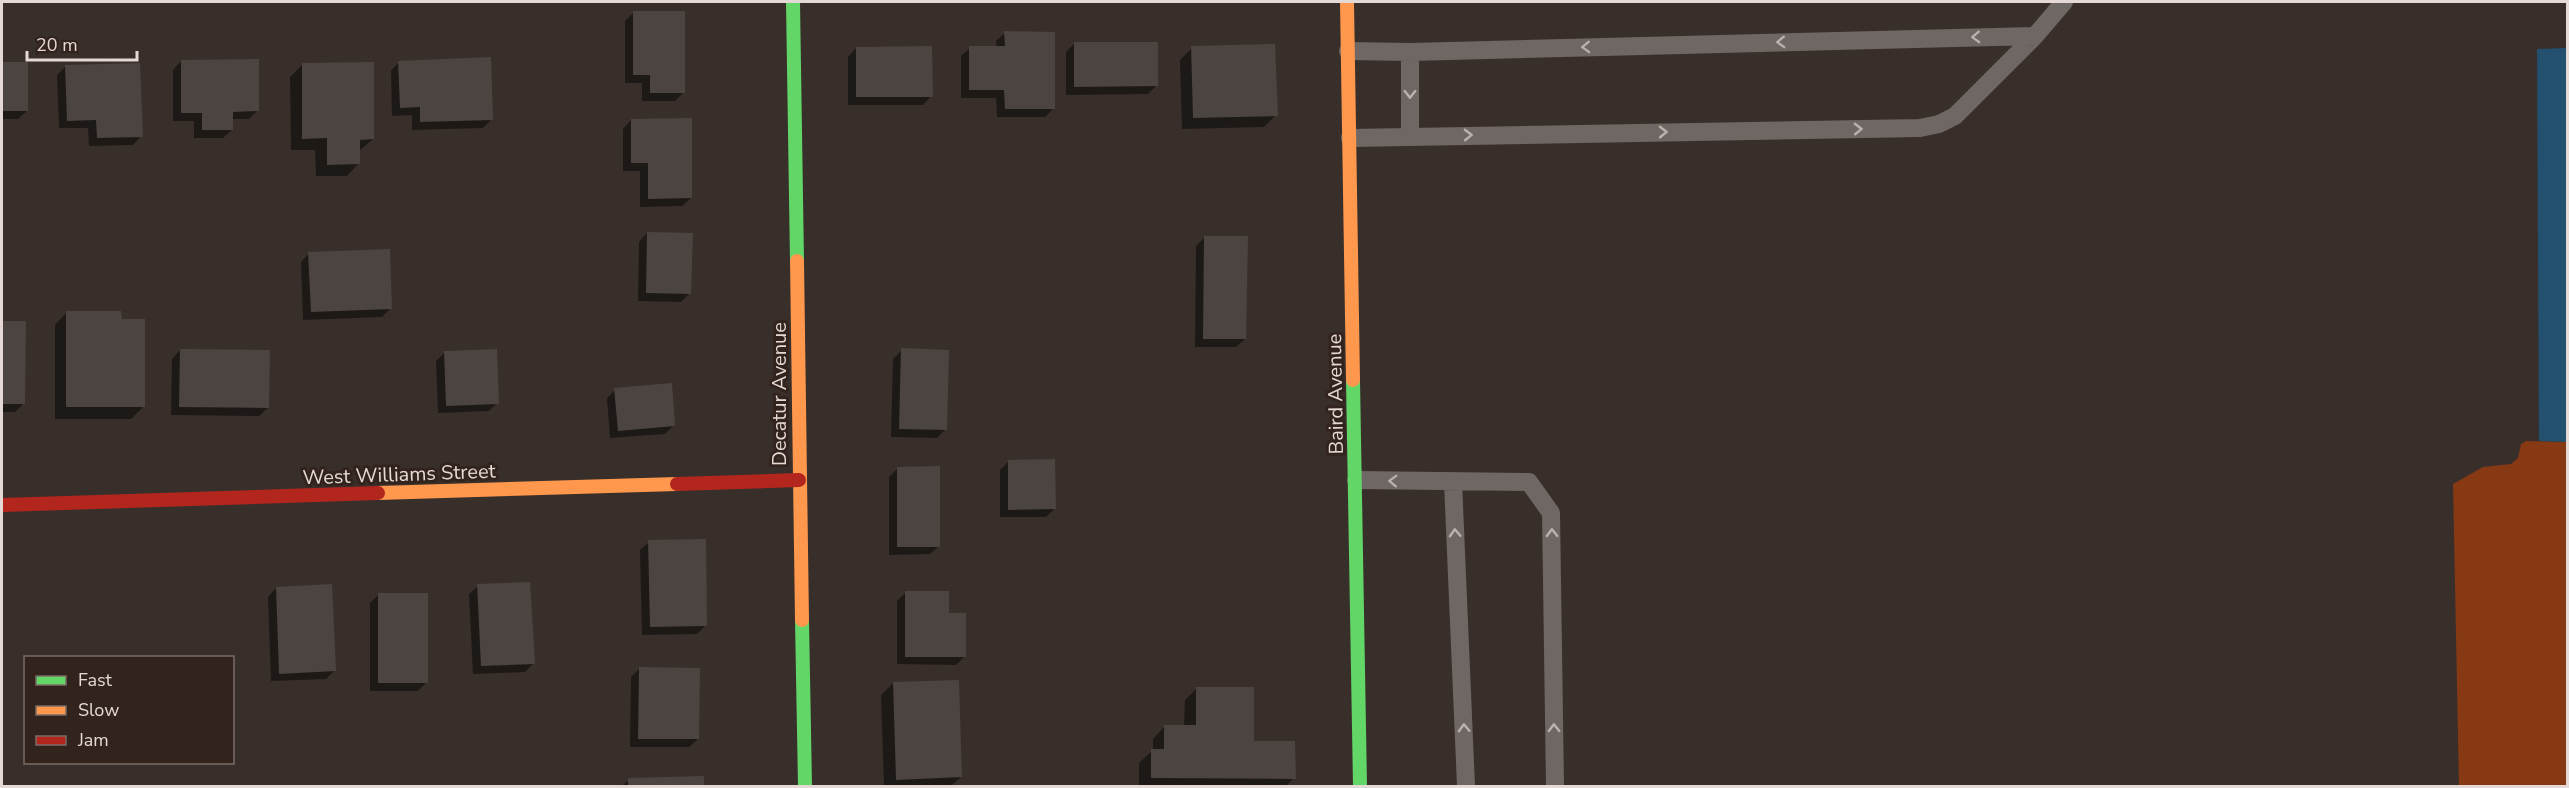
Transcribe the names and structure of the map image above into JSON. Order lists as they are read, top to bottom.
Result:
{
  "streets": {
    "street": ["Decatur Avenue", "Baird Avenue", "West Williams Street"]
  },
  "crossings": [
    ["Decatur Avenue", "West Williams Street"]
  ],
  "legend": ["Fast", "Slow", "Jam"],
  "scale_bar": "20 m"
}
